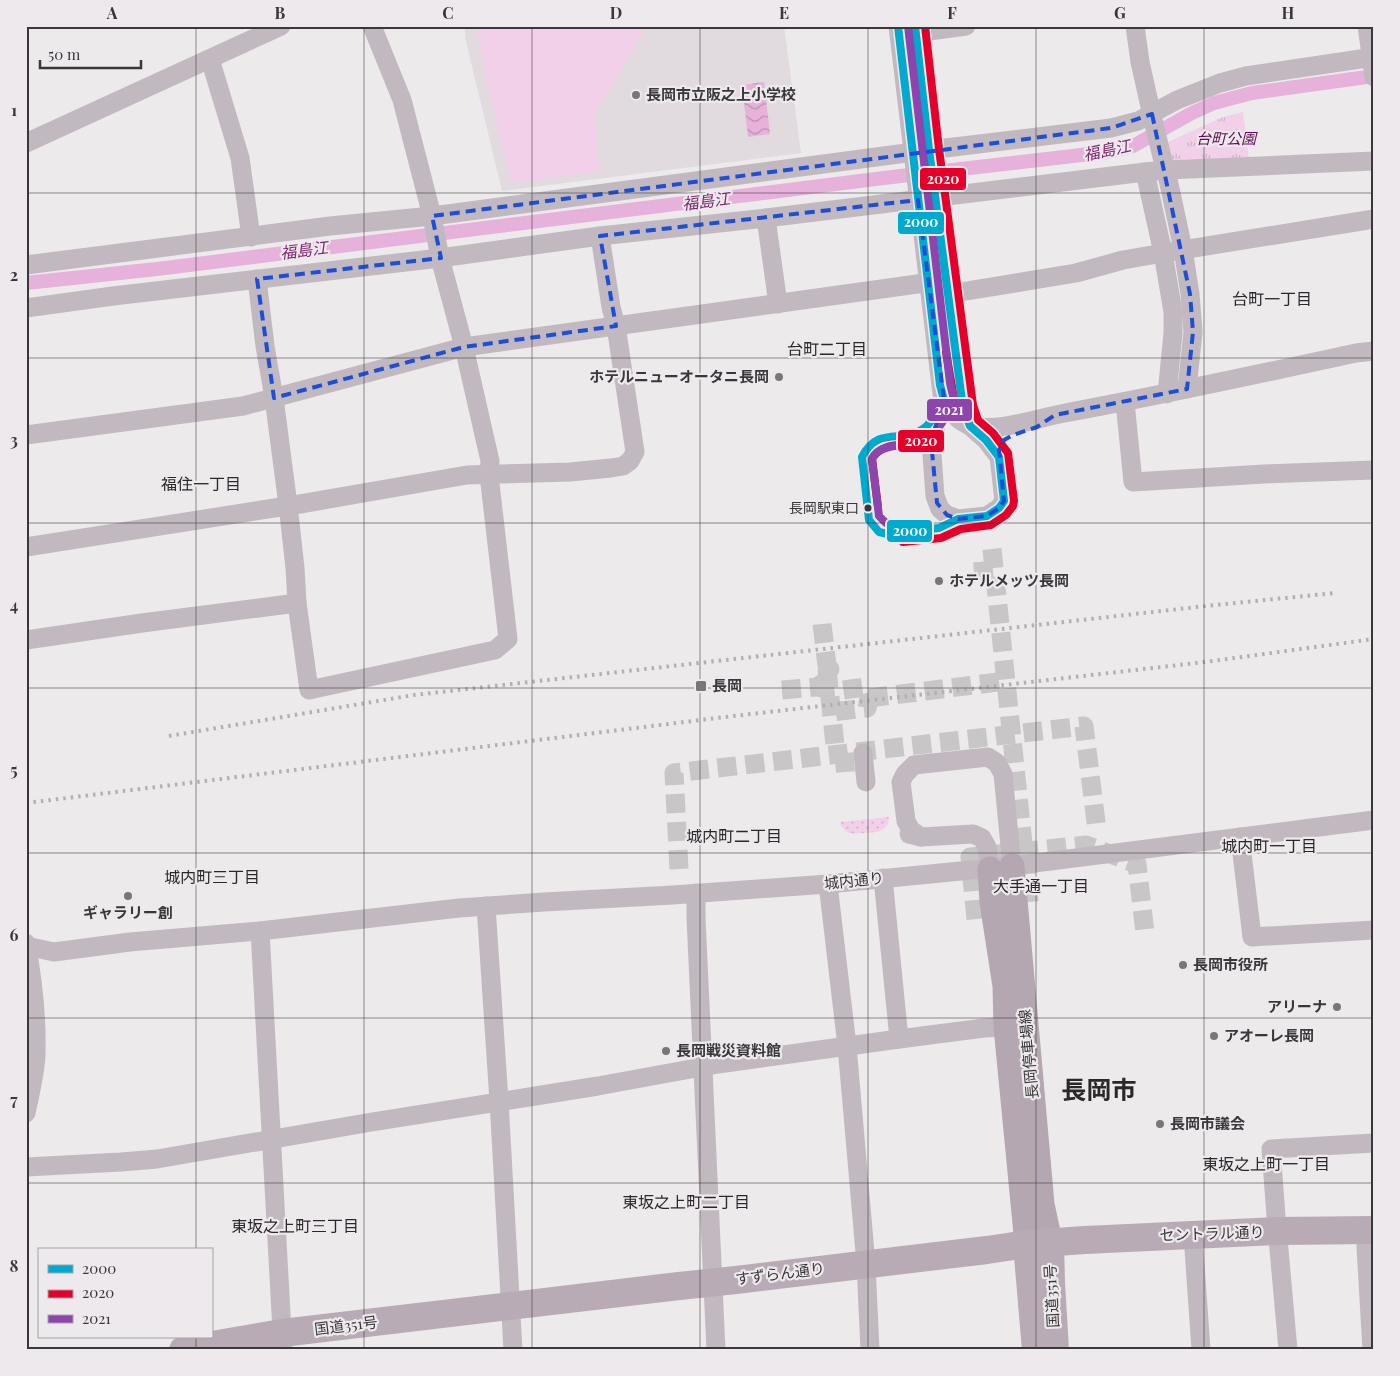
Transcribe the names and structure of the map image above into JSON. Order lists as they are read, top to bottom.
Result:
{
  "streets": {
    "highway": ["セントラル通り", "すずらん通り", "国道351号"],
    "main road": ["長岡停車場線"],
    "street": ["城内通り"]
  },
  "crossings": [
    ["城内通り", "長岡停車場線"],
    ["長岡停車場線", "セントラル通り"],
    ["長岡停車場線", "すずらん通り"],
    ["長岡停車場線", "国道351号"],
    ["セントラル通り", "すずらん通り"],
    ["セントラル通り", "国道351号"],
    ["すずらん通り", "国道351号"]
  ],
  "districts": [
    "台町一丁目",
    "台町二丁目",
    "福住一丁目",
    "城内町二丁目",
    "城内町一丁目",
    "城内町三丁目",
    "大手通一丁目",
    "長岡市",
    "東坂之上町一丁目",
    "東坂之上町二丁目",
    "東坂之上町三丁目"
  ],
  "water": ["福島江"],
  "parks": ["台町公園"],
  "places": {
    "other": [
      "長岡市立阪之上小学校",
      "ホテルニューオータニ長岡",
      "長岡駅東口",
      "ホテルメッツ長岡",
      "ギャラリー創",
      "長岡市役所",
      "アリーナ",
      "アオーレ長岡",
      "長岡戦災資料館",
      "長岡市議会"
    ],
    "transit": ["長岡"]
  },
  "lines": ["transit line 2000", "transit line 2020", "transit line 2021"],
  "legend": ["2000", "2020", "2021"],
  "scale_bar": "50 m",
  "grid": {
    "columns": [
      "A",
      "B",
      "C",
      "D",
      "E",
      "F",
      "G",
      "H"
    ],
    "rows": [
      "1",
      "2",
      "3",
      "4",
      "5",
      "6",
      "7",
      "8"
    ]
  }
}
